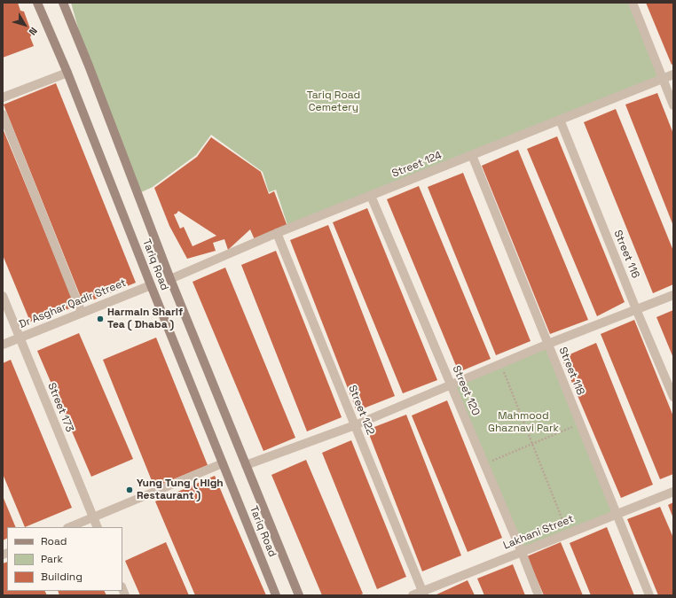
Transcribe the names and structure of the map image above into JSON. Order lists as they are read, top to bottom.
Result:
{
  "streets": {
    "main road": ["Tariq Road"],
    "street": [
      "Street 124",
      "Street 116",
      "Dr Asghar Qadir Street",
      "Street 118",
      "Street 120",
      "Street 173",
      "Street 122",
      "Lakhani Street"
    ]
  },
  "crossings": [
    ["Street 124", "Street 116"],
    ["Street 124", "Tariq Road"],
    ["Street 124", "Street 118"],
    ["Street 124", "Street 120"],
    ["Street 124", "Street 122"],
    ["Tariq Road", "Dr Asghar Qadir Street"],
    ["Dr Asghar Qadir Street", "Street 173"],
    ["Street 118", "Lakhani Street"],
    ["Street 120", "Lakhani Street"],
    ["Street 122", "Lakhani Street"]
  ],
  "parks": ["Tariq Road Cemetery", "Mahmood Ghaznavi Park"],
  "places": ["Harmain Sharif Tea ( Dhaba )", "Yung Tung ( High Restaurant )"],
  "legend": ["Road", "Park", "Building"],
  "north": "bottom right"
}
